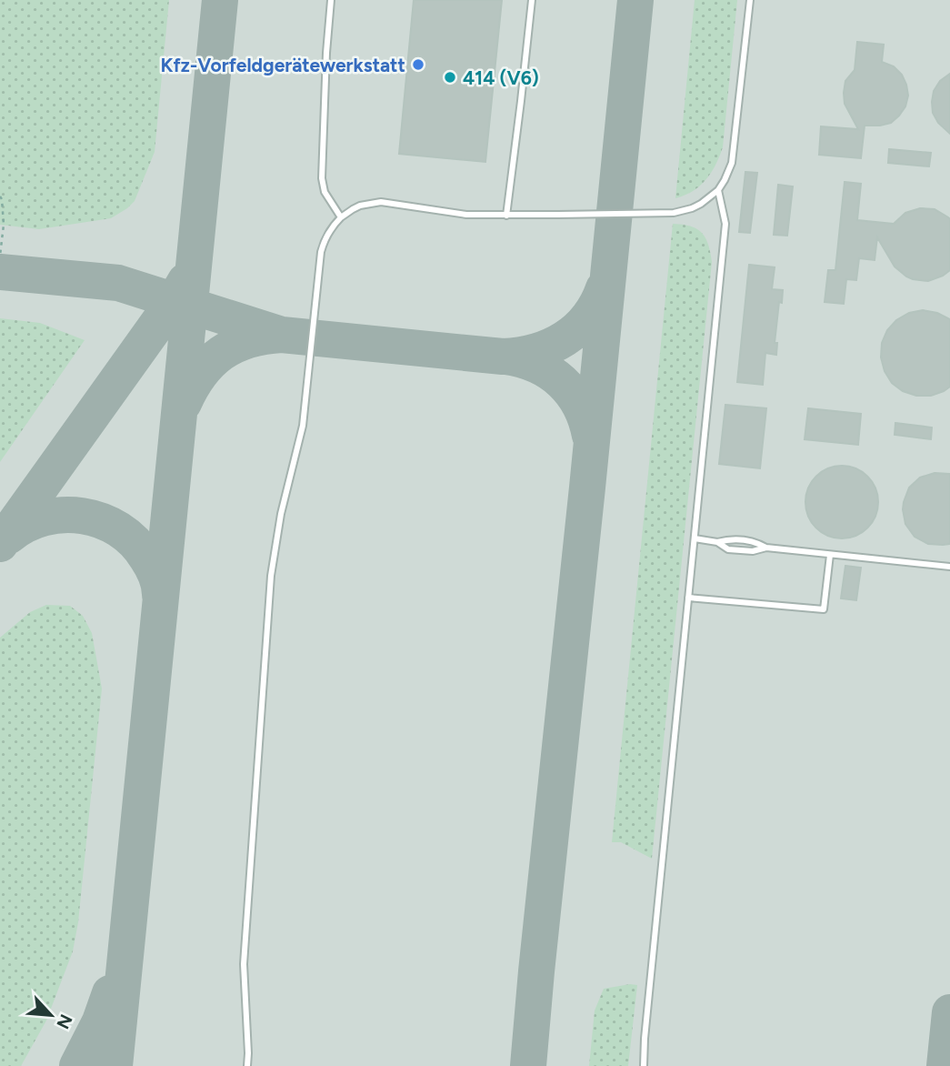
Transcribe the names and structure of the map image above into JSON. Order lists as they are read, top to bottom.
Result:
{
  "places": ["Kfz-Vorfeldgerätewerkstatt", "414 (V6)"],
  "north": "bottom right"
}
